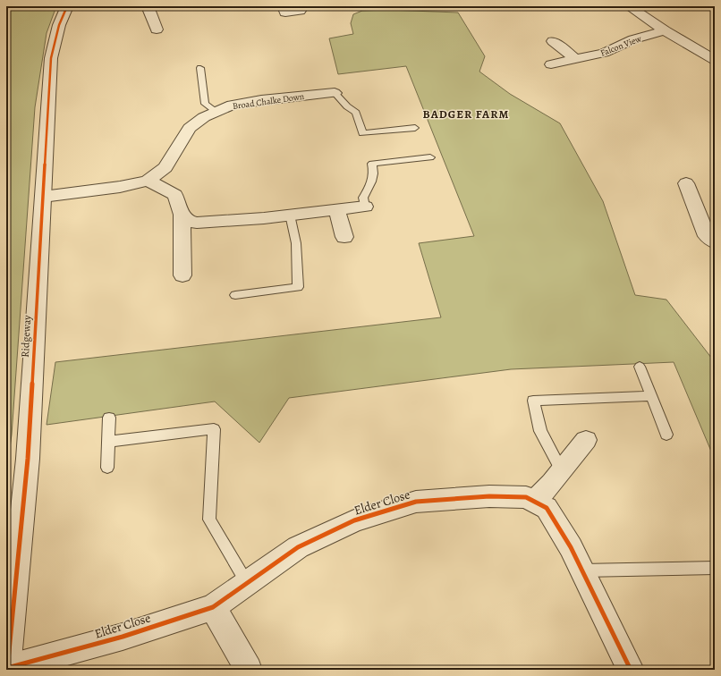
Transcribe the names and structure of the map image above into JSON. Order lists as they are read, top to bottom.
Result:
{
  "streets": {
    "street": [
      "Falcon View",
      "Broad Chalke Down",
      "Ridgeway",
      "Elder Close"
    ]
  },
  "crossings": [
    ["Broad Chalke Down", "Ridgeway"],
    ["Ridgeway", "Elder Close"]
  ],
  "districts": ["BADGER FARM"]
}
